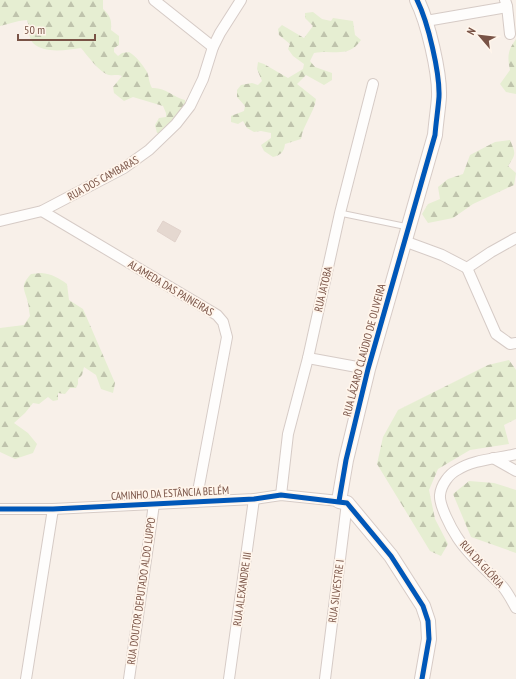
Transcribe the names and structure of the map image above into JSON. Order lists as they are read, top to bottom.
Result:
{
  "streets": {
    "street": [
      "RUA DOS CAMBARAS",
      "ALAMEDA DAS PAINEIRAS",
      "RUA JATOBA",
      "RUA LÁZARO CLAÚDIO DE OLIVEIRA",
      "CAMINHO DA ESTÂNCIA BELÉM",
      "RUA DA GLÓRIA",
      "RUA ALEXANDRE III",
      "RUA DOUTOR DEPUTADO ALDO LUPPO",
      "RUA SILVESTRE I"
    ]
  },
  "crossings": [
    ["RUA DOS CAMBARAS", "ALAMEDA DAS PAINEIRAS"],
    ["ALAMEDA DAS PAINEIRAS", "CAMINHO DA ESTÂNCIA BELÉM"],
    ["RUA JATOBA", "CAMINHO DA ESTÂNCIA BELÉM"],
    ["RUA LÁZARO CLAÚDIO DE OLIVEIRA", "CAMINHO DA ESTÂNCIA BELÉM"],
    ["RUA LÁZARO CLAÚDIO DE OLIVEIRA", "RUA SILVESTRE I"],
    ["CAMINHO DA ESTÂNCIA BELÉM", "RUA ALEXANDRE III"],
    ["CAMINHO DA ESTÂNCIA BELÉM", "RUA DOUTOR DEPUTADO ALDO LUPPO"],
    ["CAMINHO DA ESTÂNCIA BELÉM", "RUA SILVESTRE I"]
  ],
  "scale_bar": "50 m",
  "north": "top left"
}
